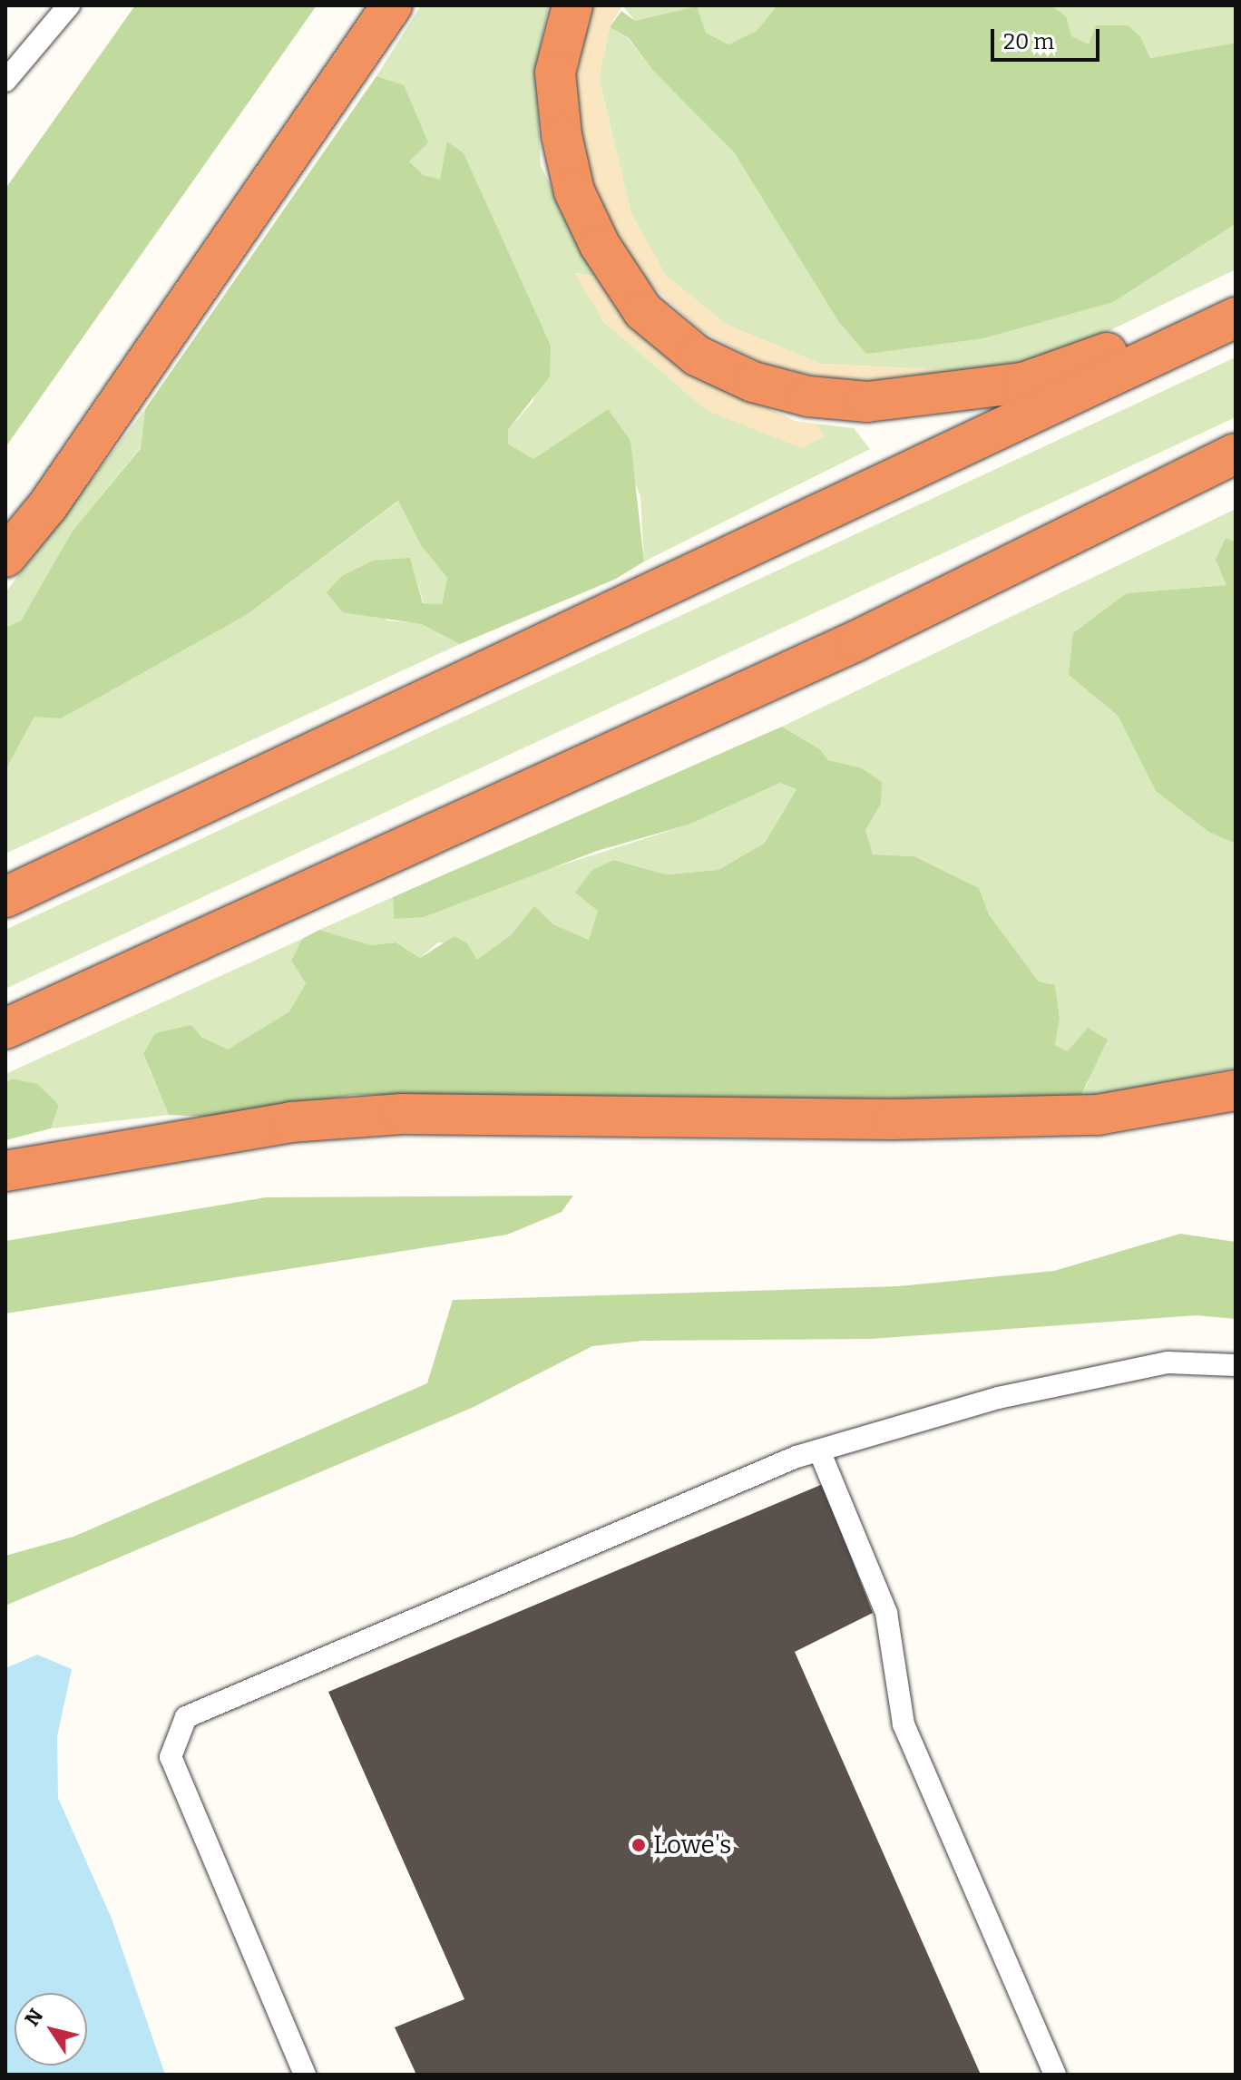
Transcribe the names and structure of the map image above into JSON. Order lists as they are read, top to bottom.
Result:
{
  "places": ["Lowe's"],
  "scale_bar": "20 m",
  "north": "top left"
}
